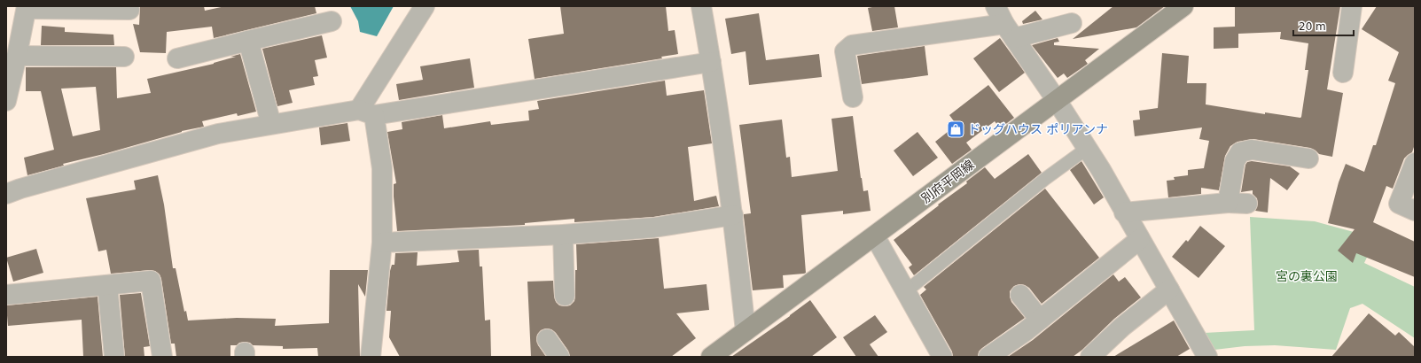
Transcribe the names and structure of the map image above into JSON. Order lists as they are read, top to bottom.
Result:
{
  "streets": {
    "main road": ["別府平岡線"]
  },
  "parks": ["宮の裏公園"],
  "places": {
    "shop": ["ドッグハウス ポリアンナ"]
  },
  "scale_bar": "20 m"
}
